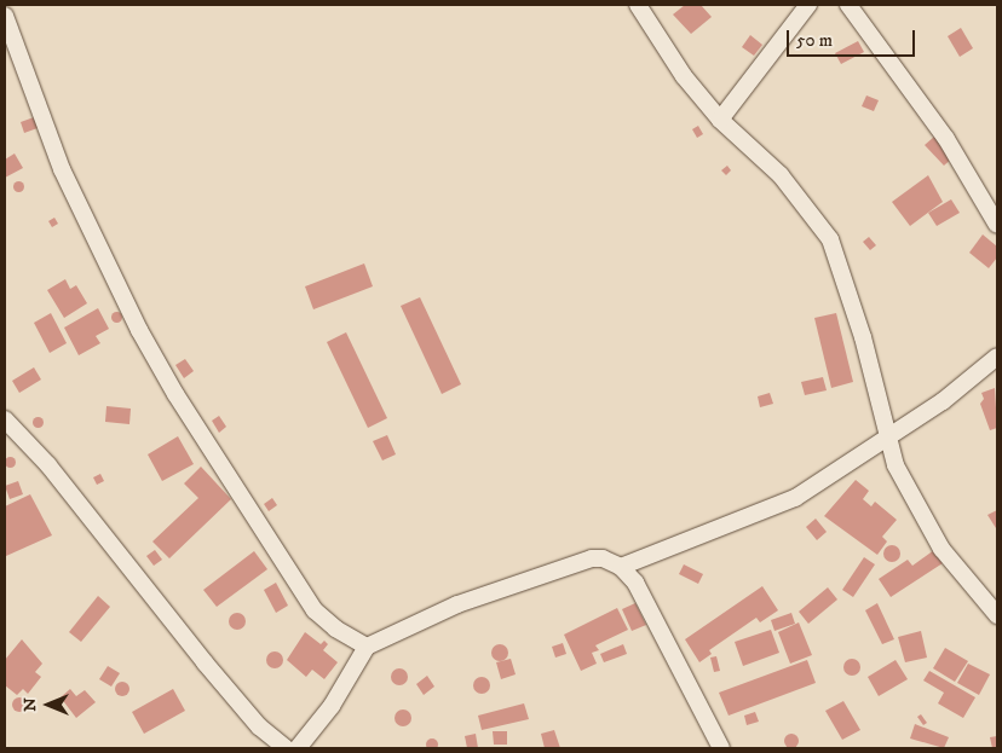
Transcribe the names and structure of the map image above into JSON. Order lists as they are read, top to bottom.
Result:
{
  "scale_bar": "50 m",
  "north": "left"
}
